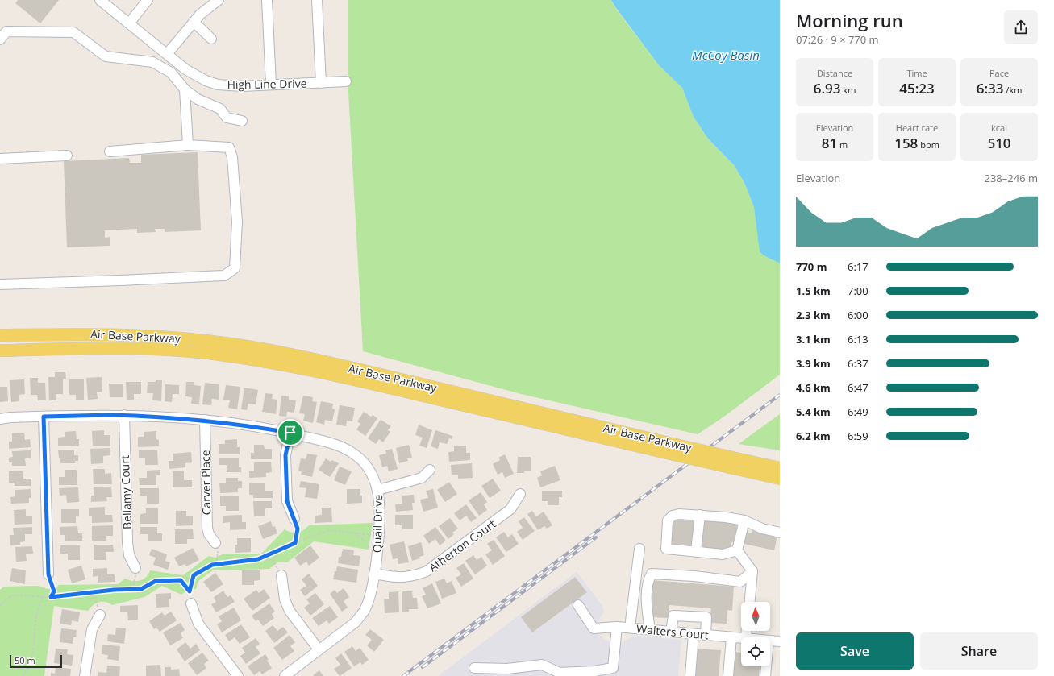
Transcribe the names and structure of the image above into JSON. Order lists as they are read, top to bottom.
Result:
{
  "streets": {
    "main road": ["Air Base Parkway"],
    "street": [
      "High Line Drive",
      "Carver Place",
      "Bellamy Court",
      "Quail Drive",
      "Atherton Court",
      "Walters Court"
    ]
  },
  "crossings": [
    ["Carver Place", "Quail Drive"],
    ["Bellamy Court", "Quail Drive"],
    ["Quail Drive", "Atherton Court"]
  ],
  "water": ["McCoy Basin"],
  "scale_bar": "50 m",
  "north": "top",
  "page": {
    "heading": ["Morning run", "07:26 · 9 × 770 m"],
    "stats": [
      ["Distance", "6.93 km"],
      ["Time", "45:23"],
      ["Pace", "6:33 /km"],
      ["Elevation", "81 m"],
      ["Heart rate", "158 bpm"],
      ["kcal", "510"]
    ],
    "chart": ["Elevation", "238–246 m"],
    "list": [
      {
        "name": "770 m",
        "note": "6:17"
      },
      {
        "name": "1.5 km",
        "note": "7:00"
      },
      {
        "name": "2.3 km",
        "note": "6:00"
      },
      {
        "name": "3.1 km",
        "note": "6:13"
      },
      {
        "name": "3.9 km",
        "note": "6:37"
      },
      {
        "name": "4.6 km",
        "note": "6:47"
      },
      {
        "name": "5.4 km",
        "note": "6:49"
      },
      {
        "name": "6.2 km",
        "note": "6:59"
      }
    ],
    "buttons": ["Save", "Share"],
    "scale": "50 m"
  }
}
